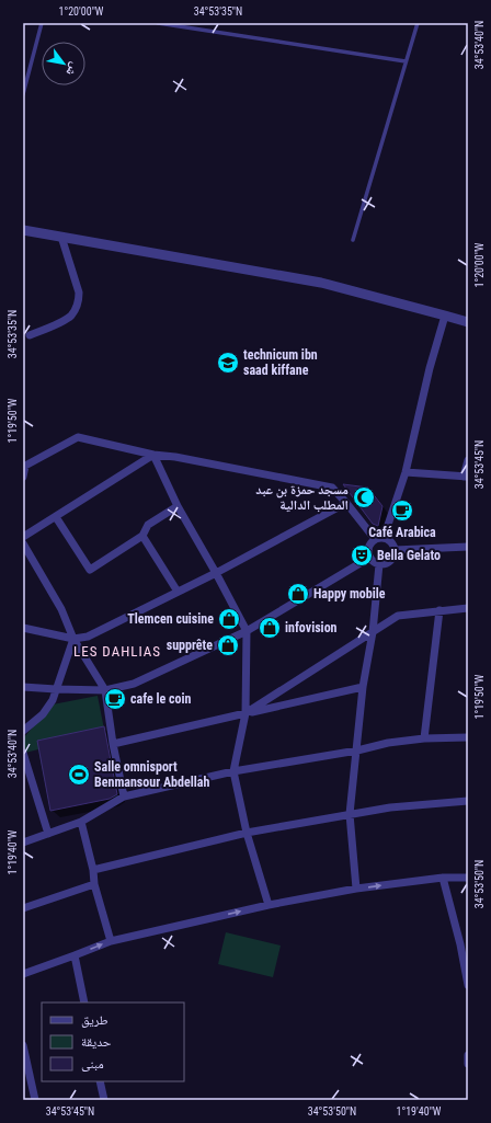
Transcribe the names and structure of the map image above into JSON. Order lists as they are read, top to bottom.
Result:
{
  "districts": ["LES DAHLIAS"],
  "places": {
    "school or university": ["technicum ibn saad kiffane"],
    "mosque": ["مسجد حمزة بن عبد المطلب الدالية"],
    "cafe": ["Café Arabica", "cafe le coin"],
    "theatre": ["Bella Gelato"],
    "shop": [
      "Happy mobile",
      "Tlemcen cuisine",
      "infovision",
      "supprête"
    ],
    "sports": ["Salle omnisport Benmansour Abdellah"]
  },
  "legend": ["طريق", "حديقة", "مبنى"],
  "north": "bottom right",
  "coordinates": [
    "1°20'00\"W",
    "34°53'35\"N",
    "34°53'40\"N",
    "1°19'50\"W",
    "34°53'45\"N",
    "1°19'40\"W",
    "34°53'50\"N"
  ]
}
